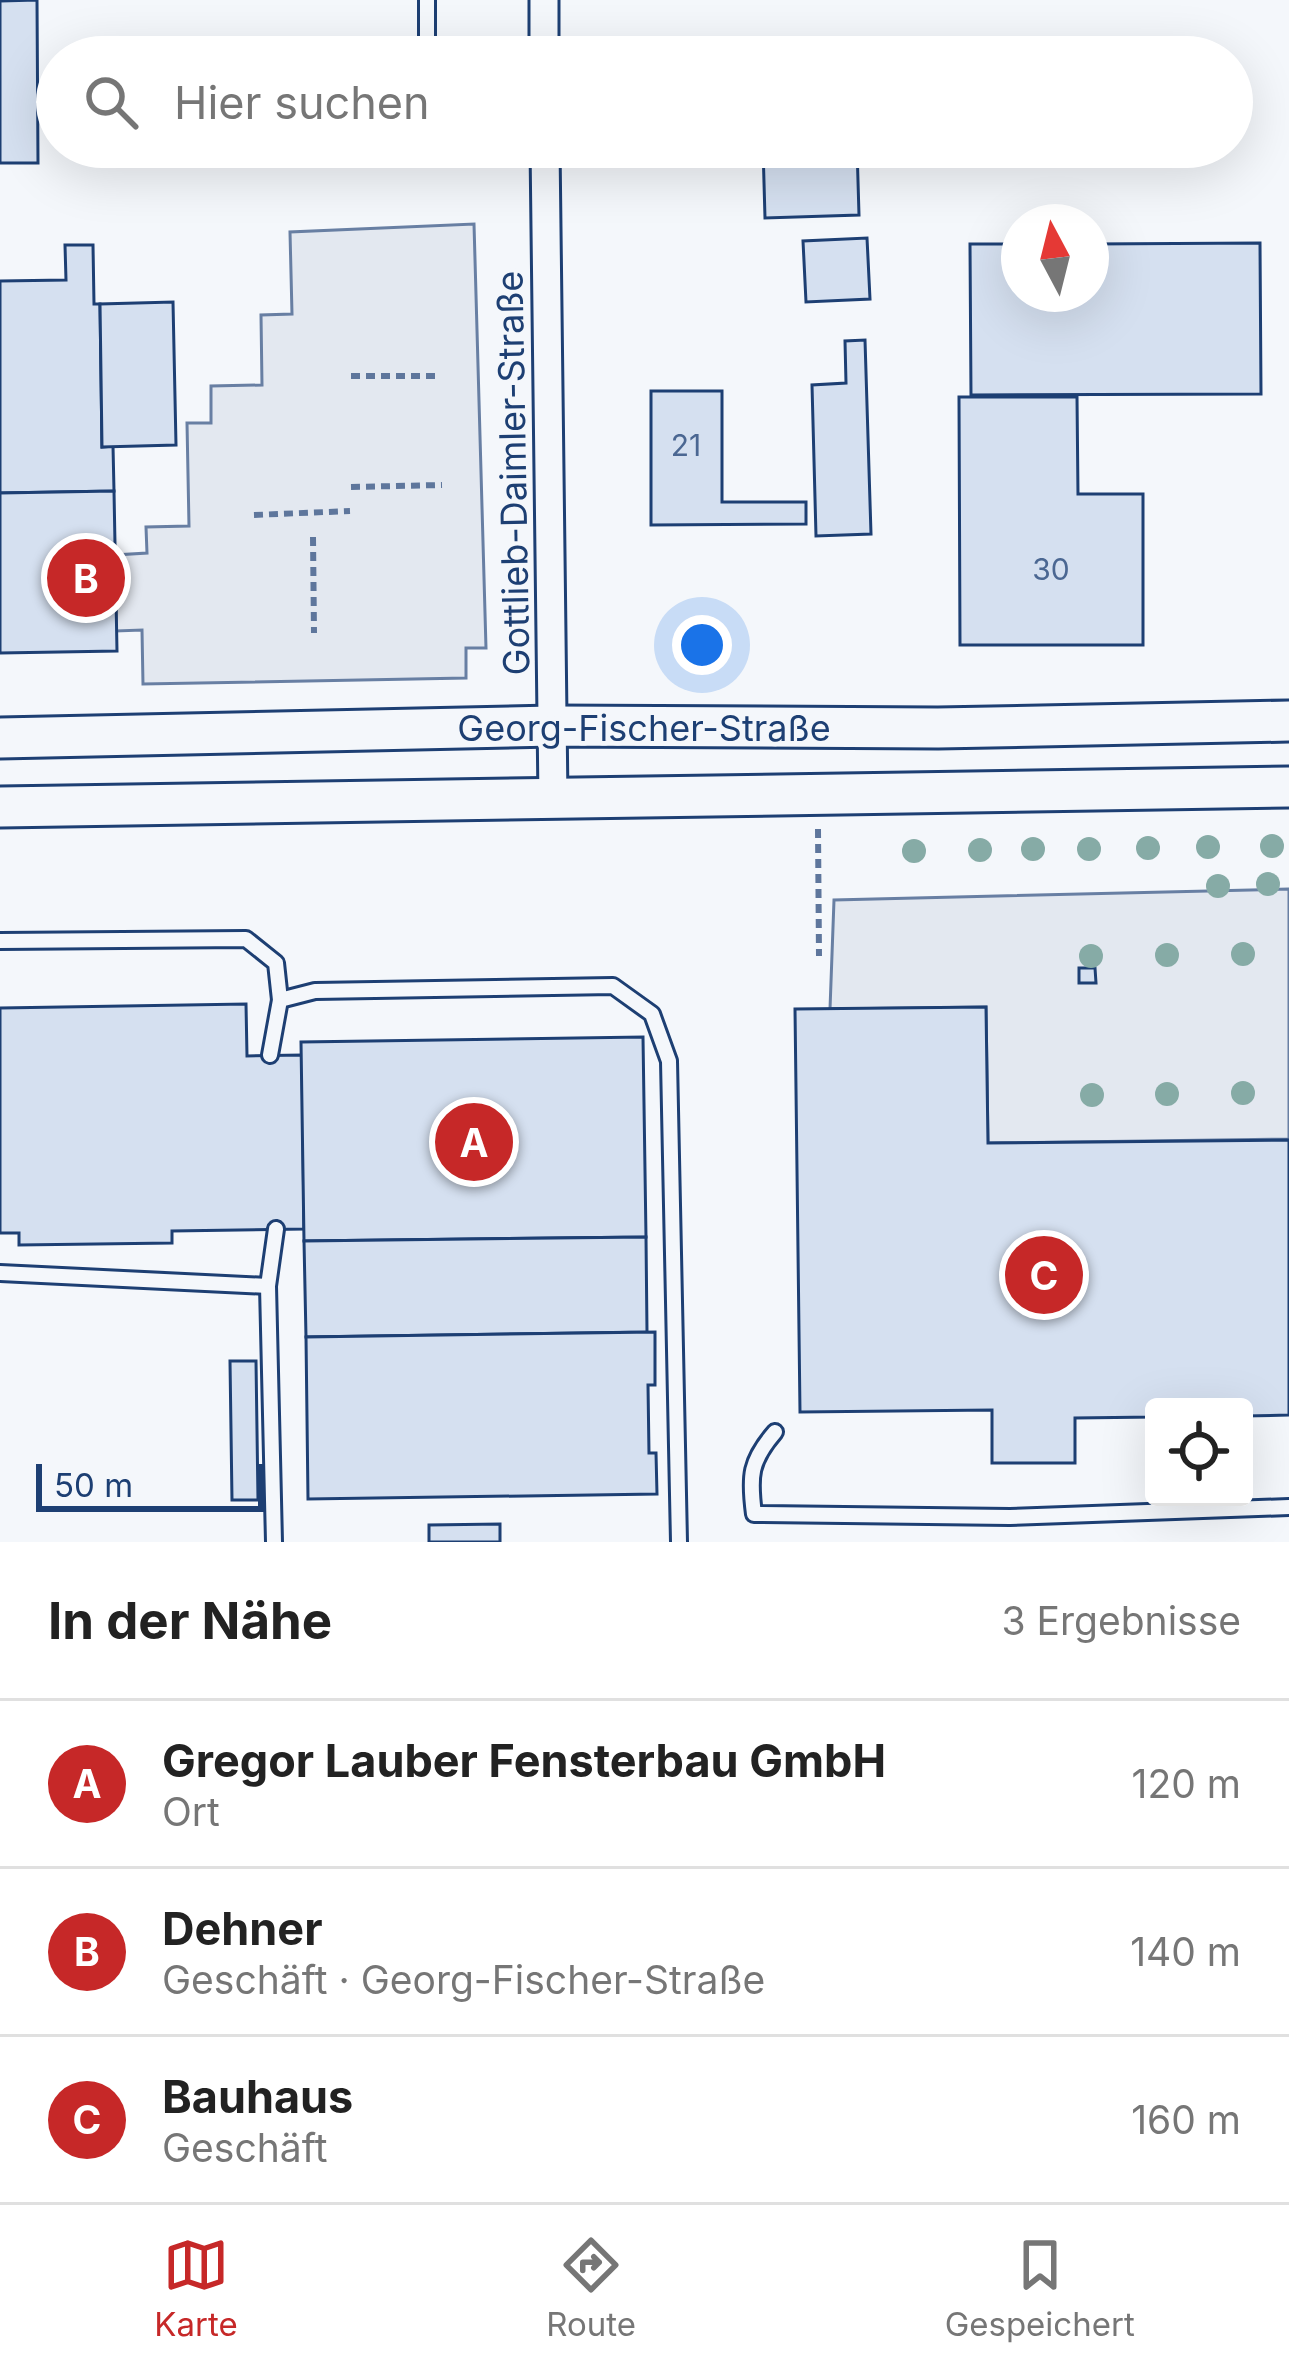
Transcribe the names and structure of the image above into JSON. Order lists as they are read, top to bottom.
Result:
{
  "streets": {
    "main road": ["Georg-Fischer-Straße"],
    "street": ["Gottlieb-Daimler-Straße"]
  },
  "crossings": [
    ["Gottlieb-Daimler-Straße", "Georg-Fischer-Straße"]
  ],
  "house_numbers": ["21", "30"],
  "scale_bar": "50 m",
  "north": "top",
  "page": {
    "search": "Hier suchen",
    "pins": ["B", "A", "C"],
    "scale": "50 m",
    "heading": ["In der Nähe", "3 Ergebnisse"],
    "list": [
      {
        "mark": "A",
        "name": "Gregor Lauber Fensterbau GmbH",
        "note": "Ort",
        "value": "120 m"
      },
      {
        "mark": "B",
        "name": "Dehner",
        "note": "Geschäft · Georg-Fischer-Straße",
        "value": "140 m"
      },
      {
        "mark": "C",
        "name": "Bauhaus",
        "note": "Geschäft",
        "value": "160 m"
      }
    ],
    "nav": ["Karte", "Route", "Gespeichert"]
  }
}
